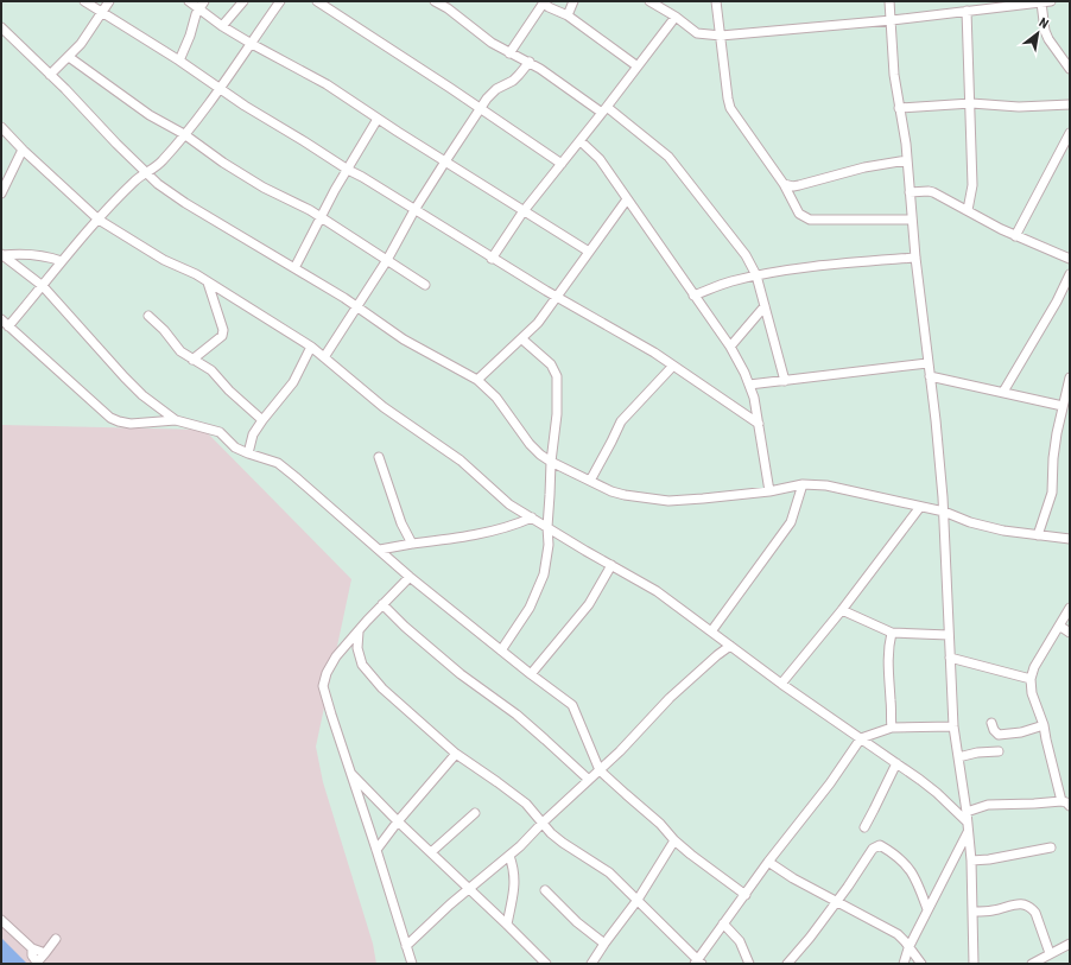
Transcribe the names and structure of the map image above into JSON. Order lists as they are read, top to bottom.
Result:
{
  "north": "top right"
}
